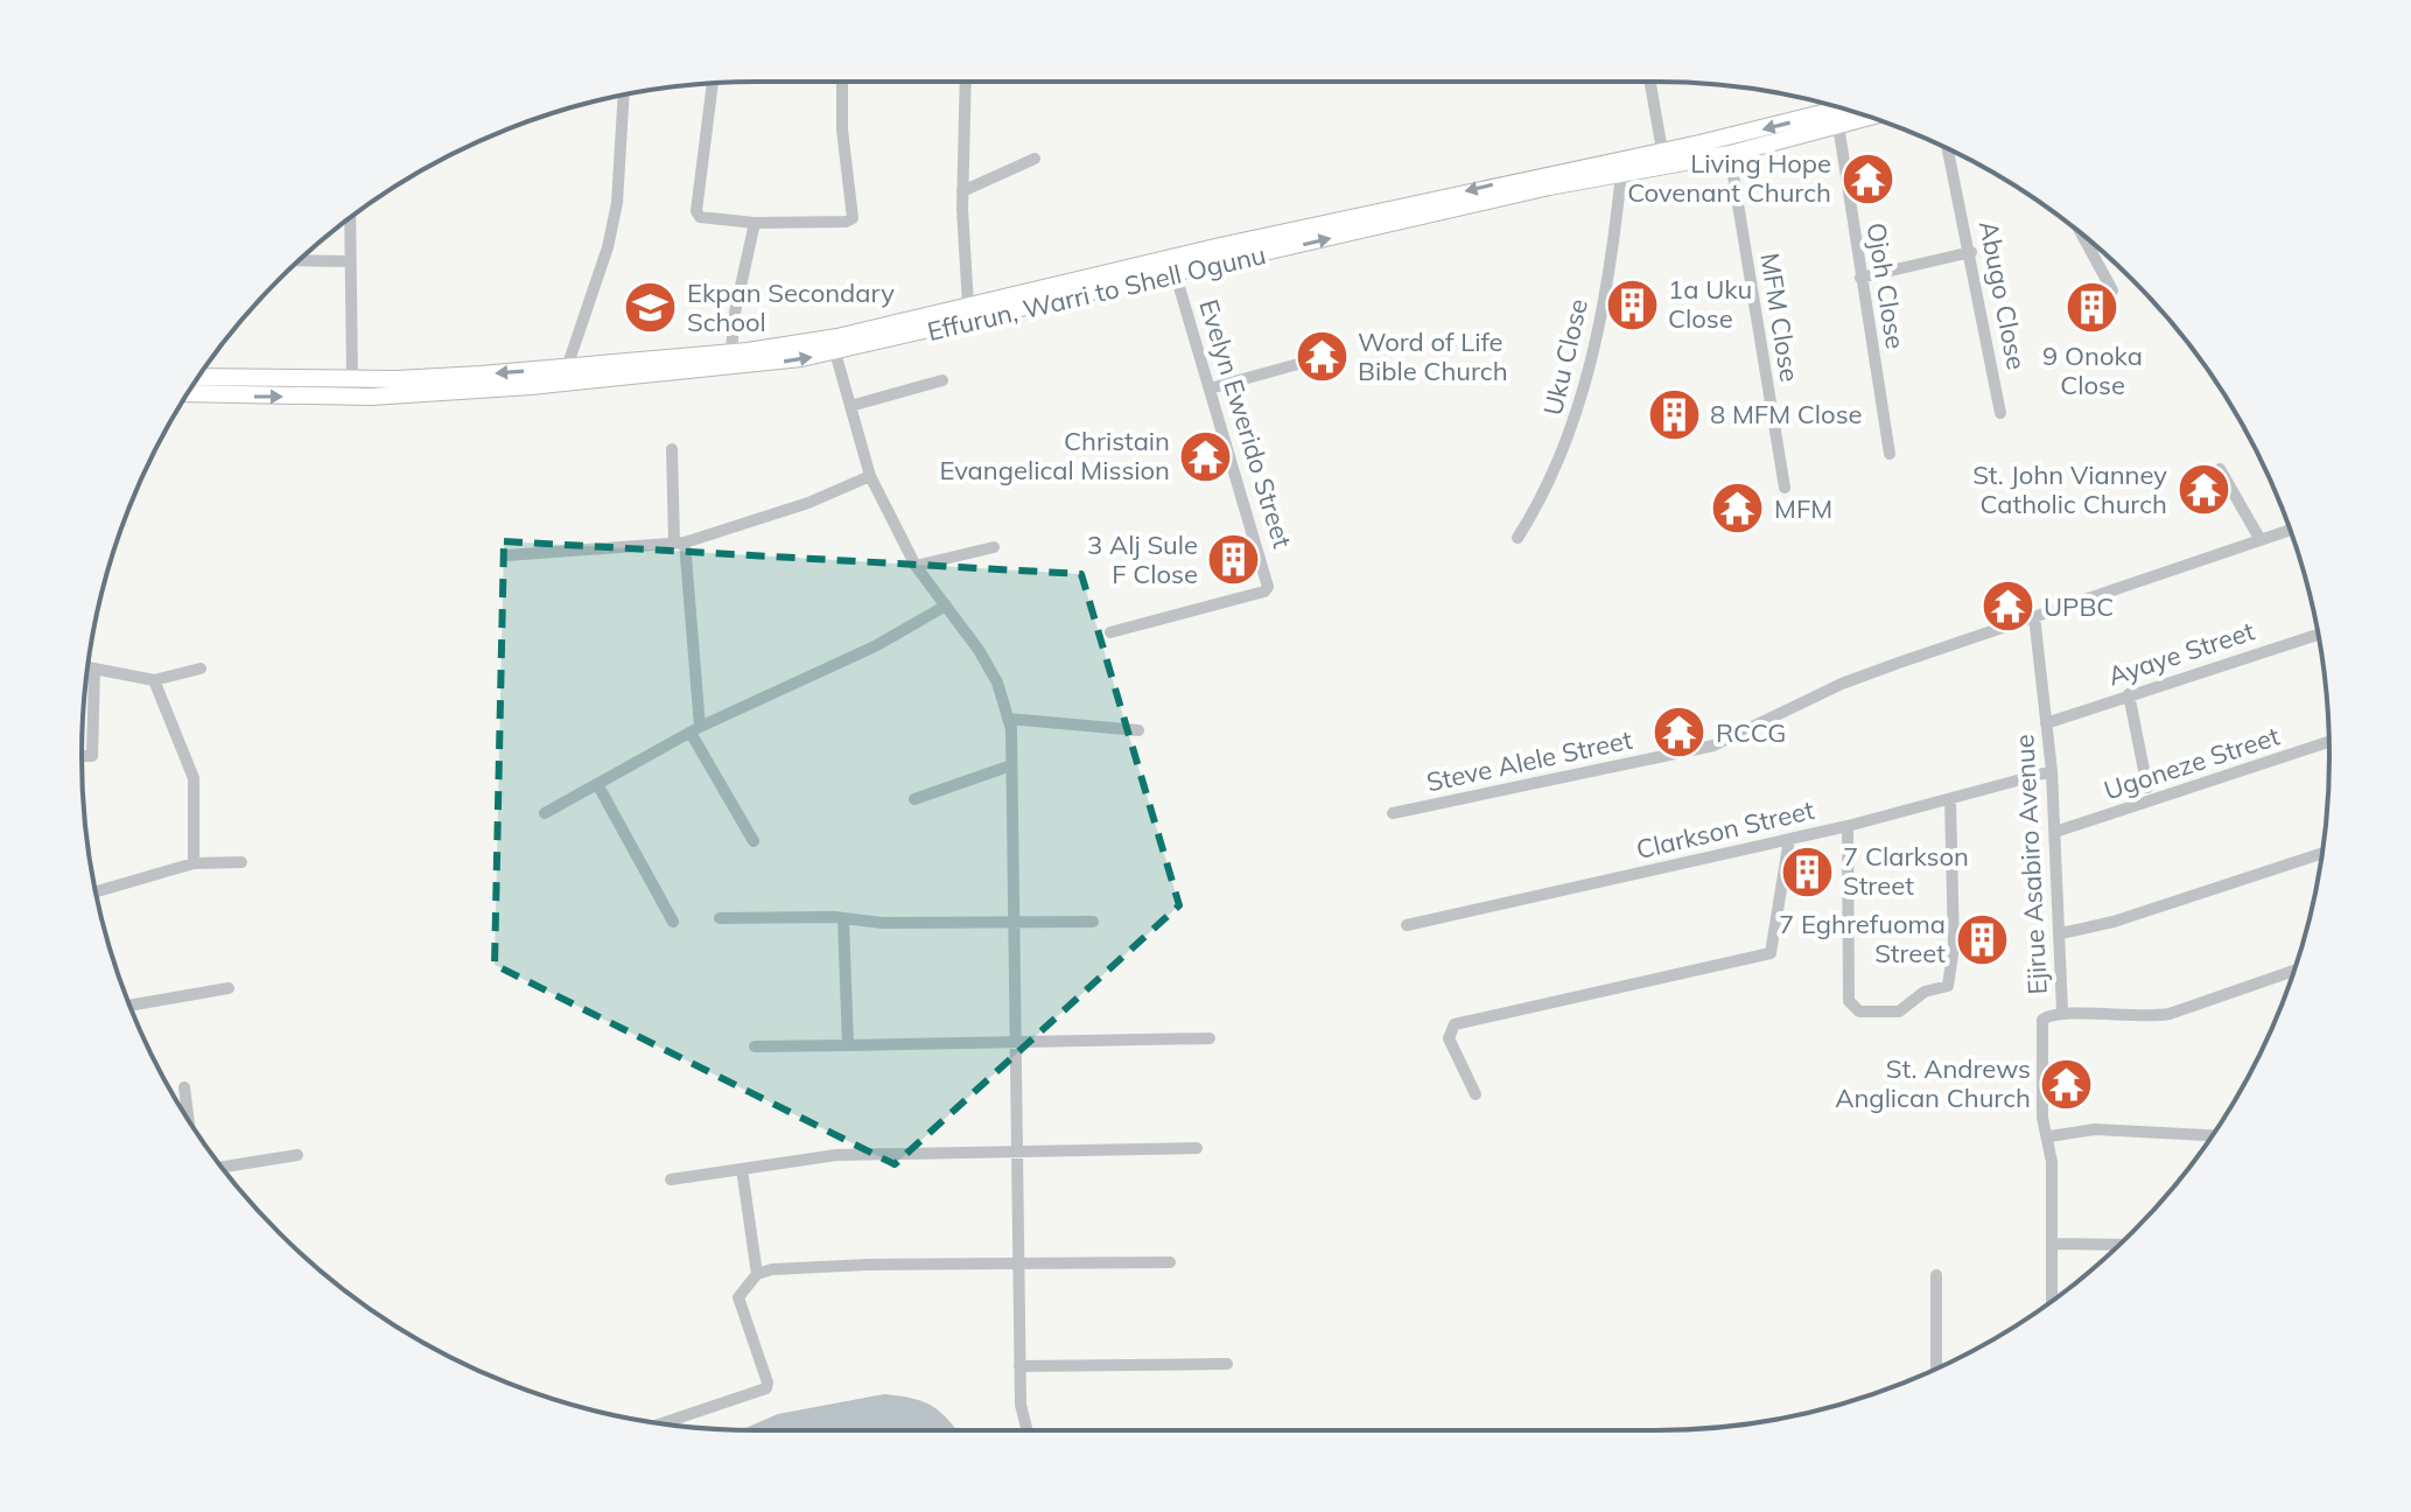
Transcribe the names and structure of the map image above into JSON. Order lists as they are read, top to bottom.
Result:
{
  "streets": {
    "main road": ["Effurun, Warri to Shell Ogunu"],
    "street": [
      "Ojoh Close",
      "Abugo Close",
      "MFM Close",
      "Uku Close",
      "Evelyn Ewerido Street",
      "Ayaye Street",
      "Steve Alele Street",
      "Ugoneze Street",
      "Clarkson Street",
      "Ejirue Asabiro Avenue"
    ]
  },
  "crossings": [
    ["Ojoh Close", "Effurun, Warri to Shell Ogunu"],
    ["Effurun, Warri to Shell Ogunu", "MFM Close"],
    ["Effurun, Warri to Shell Ogunu", "Uku Close"],
    ["Effurun, Warri to Shell Ogunu", "Evelyn Ewerido Street"],
    ["Ayaye Street", "Ejirue Asabiro Avenue"],
    ["Steve Alele Street", "Ejirue Asabiro Avenue"],
    ["Ugoneze Street", "Ejirue Asabiro Avenue"],
    ["Clarkson Street", "Ejirue Asabiro Avenue"]
  ],
  "places": {
    "temple": [
      "Living Hope Covenant Church",
      "Word of Life Bible Church",
      "Christain Evangelical Mission",
      "St. John Vianney Catholic Church",
      "MFM",
      "UPBC",
      "RCCG",
      "St. Andrews Anglican Church"
    ],
    "building": [
      "1a Uku Close",
      "9 Onoka Close",
      "8 MFM Close",
      "3 Alj Sule F Close",
      "7 Clarkson Street",
      "7 Eghrefuoma Street"
    ],
    "school or university": ["Ekpan Secondary School"]
  }
}
